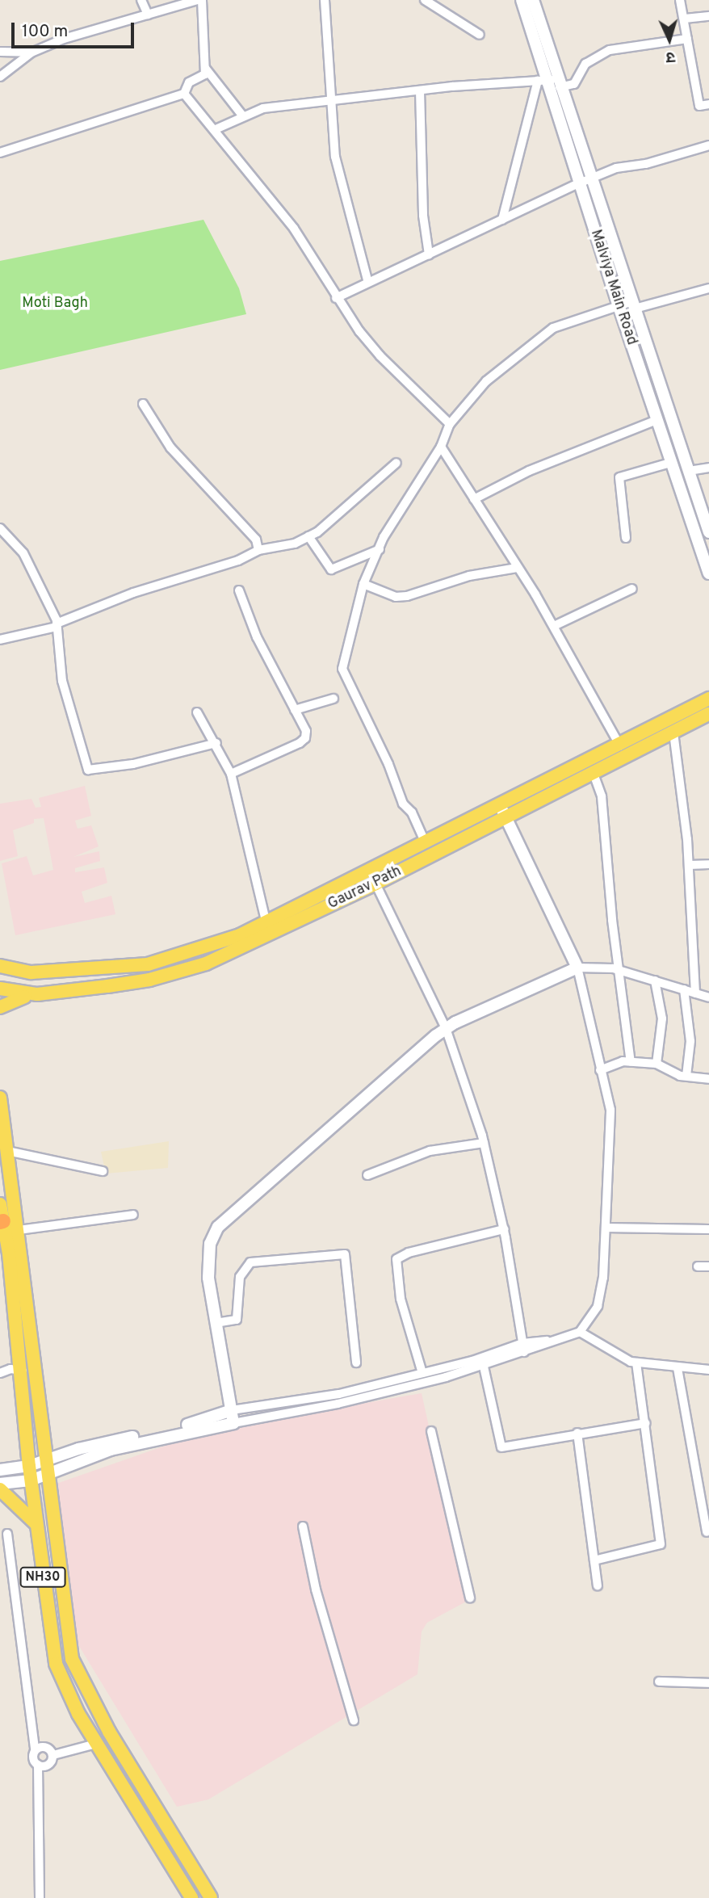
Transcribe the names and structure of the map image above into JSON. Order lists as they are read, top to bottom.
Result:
{
  "streets": {
    "main road": ["Gaurav Path", "NH30"],
    "street": ["Malviya Main Road"]
  },
  "parks": ["Moti Bagh"],
  "scale_bar": "100 m",
  "north": "bottom"
}
